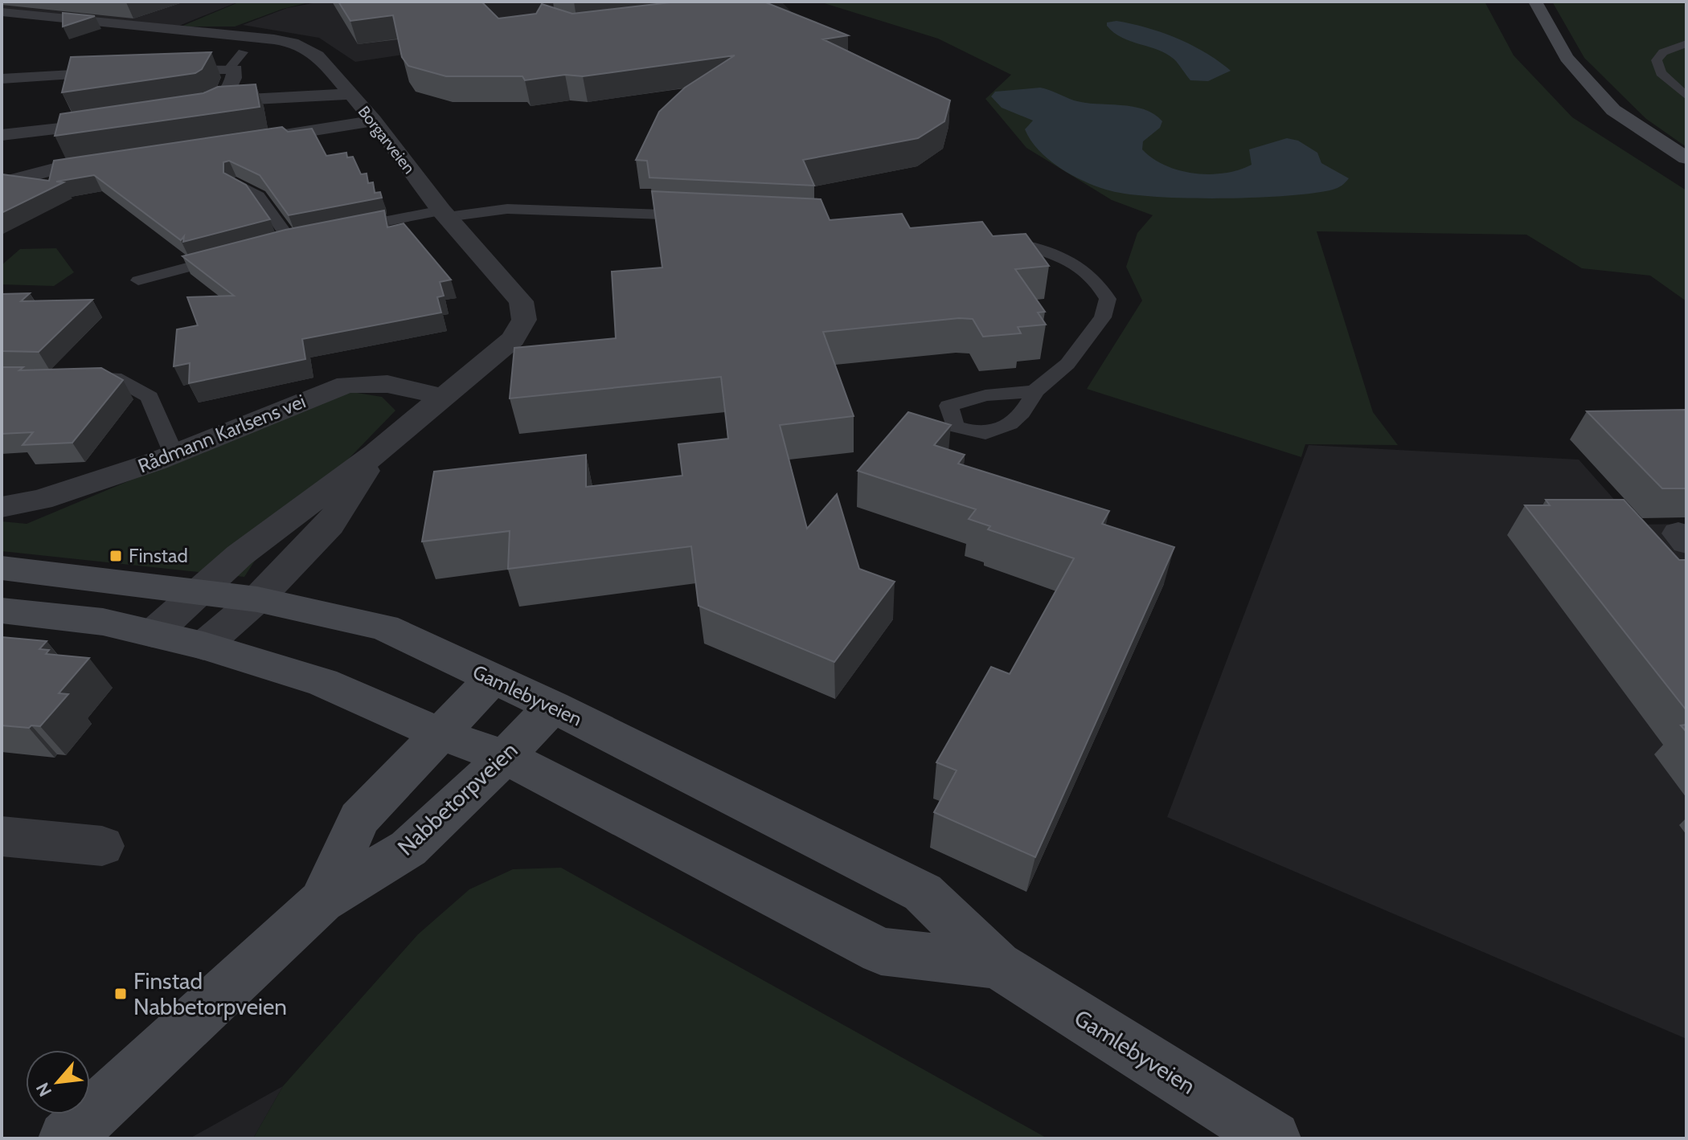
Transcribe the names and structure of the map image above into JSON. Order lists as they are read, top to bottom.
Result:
{
  "streets": {
    "street": [
      "Borgarveien",
      "Rådmann Karlsens vei",
      "Gamlebyveien",
      "Nabbetorpveien"
    ]
  },
  "crossings": [
    ["Borgarveien", "Rådmann Karlsens vei"],
    ["Borgarveien", "Gamlebyveien"],
    ["Gamlebyveien", "Nabbetorpveien"]
  ],
  "places": {
    "transit": ["Finstad", "Finstad Nabbetorpveien"]
  },
  "north": "bottom left"
}
